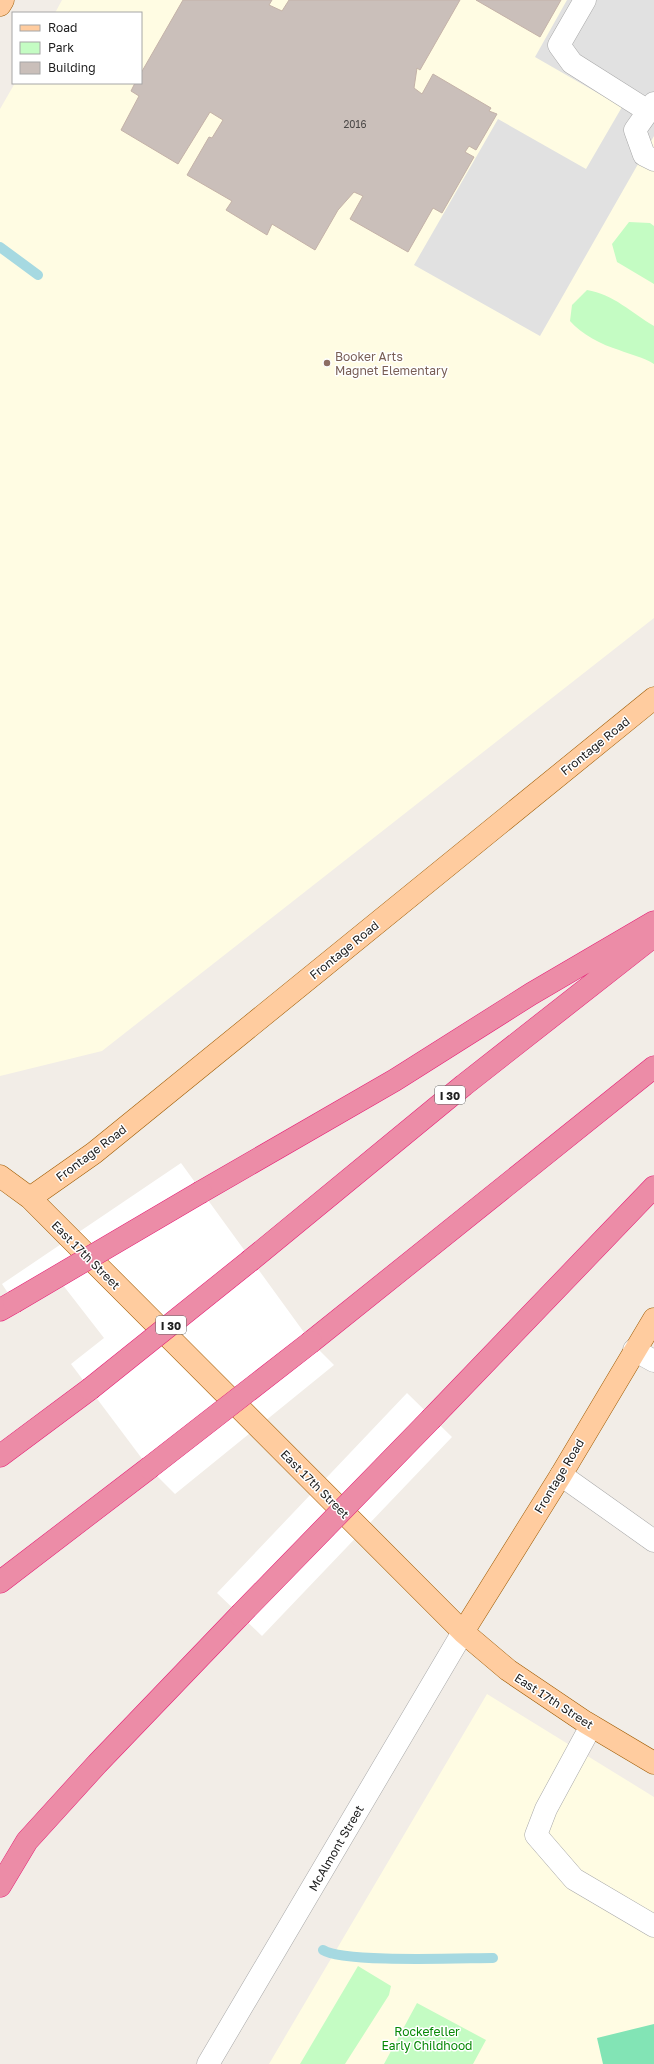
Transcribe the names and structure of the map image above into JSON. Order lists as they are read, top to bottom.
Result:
{
  "streets": {
    "highway": ["I 30"],
    "main road": ["Frontage Road", "East 17th Street"],
    "street": ["McAlmont Street"]
  },
  "crossings": [
    ["Frontage Road", "East 17th Street"],
    ["Frontage Road", "McAlmont Street"],
    ["East 17th Street", "McAlmont Street"]
  ],
  "parks": ["Rockefeller Early Childhood"],
  "places": ["Booker Arts Magnet Elementary"],
  "house_numbers": ["2016"],
  "legend": ["Road", "Park", "Building"]
}
